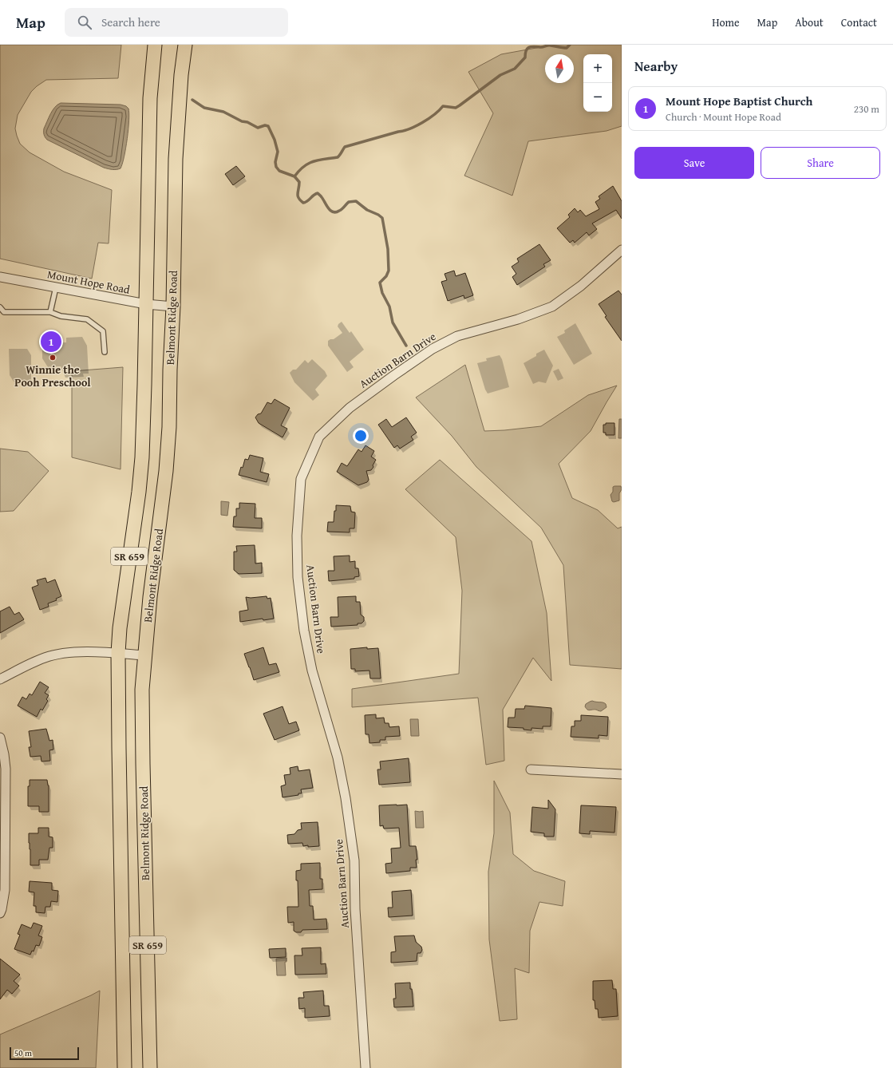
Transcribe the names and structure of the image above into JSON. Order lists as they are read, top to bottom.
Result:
{
  "streets": {
    "main road": ["Belmont Ridge Road", "SR 659"],
    "street": ["Mount Hope Road", "Auction Barn Drive"]
  },
  "crossings": [
    ["Mount Hope Road", "Belmont Ridge Road"],
    ["Mount Hope Road", "SR 659"]
  ],
  "places": ["Winnie the Pooh Preschool"],
  "scale_bar": "50 m",
  "north": "top",
  "page": {
    "header": "Map",
    "search": "Search here",
    "nav": [
      "Home",
      "Map",
      "About",
      "Contact"
    ],
    "heading": "Nearby",
    "map_buttons": ["+", "−"],
    "list": [
      {
        "mark": "1",
        "name": "Mount Hope Baptist Church",
        "note": "Church · Mount Hope Road",
        "value": "230 m"
      }
    ],
    "buttons": ["Save", "Share"],
    "pins": "1",
    "scale": "50 m"
  }
}
